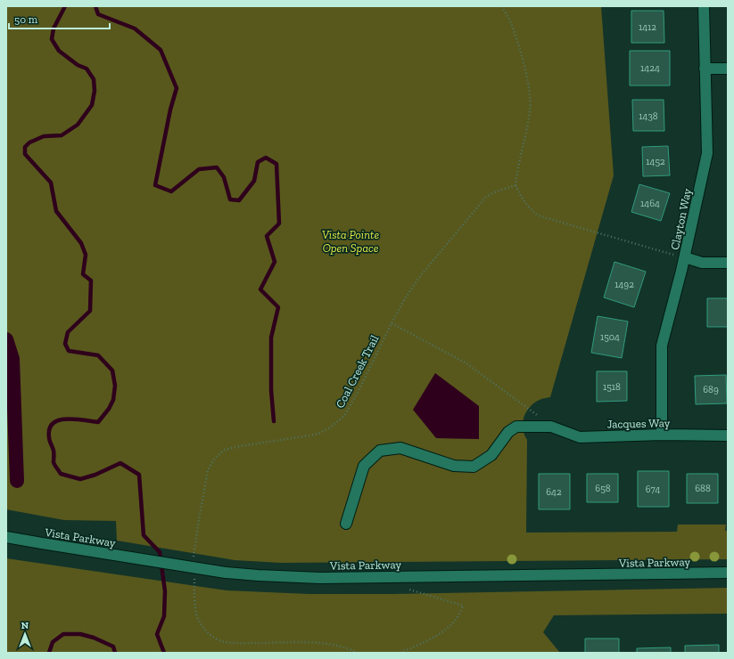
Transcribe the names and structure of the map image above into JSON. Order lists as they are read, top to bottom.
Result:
{
  "streets": {
    "street": ["Clayton Way", "Jacques Way", "Vista Parkway"],
    "path": ["Coal Creek Trail"]
  },
  "crossings": [
    ["Clayton Way", "Jacques Way"]
  ],
  "parks": ["Vista Pointe Open Space"],
  "house_numbers": [
    "1412",
    "1424",
    "1438",
    "1452",
    "1464",
    "1492",
    "1504",
    "1518",
    "689",
    "658",
    "688",
    "674",
    "642"
  ],
  "scale_bar": "50 m",
  "north": "top"
}
